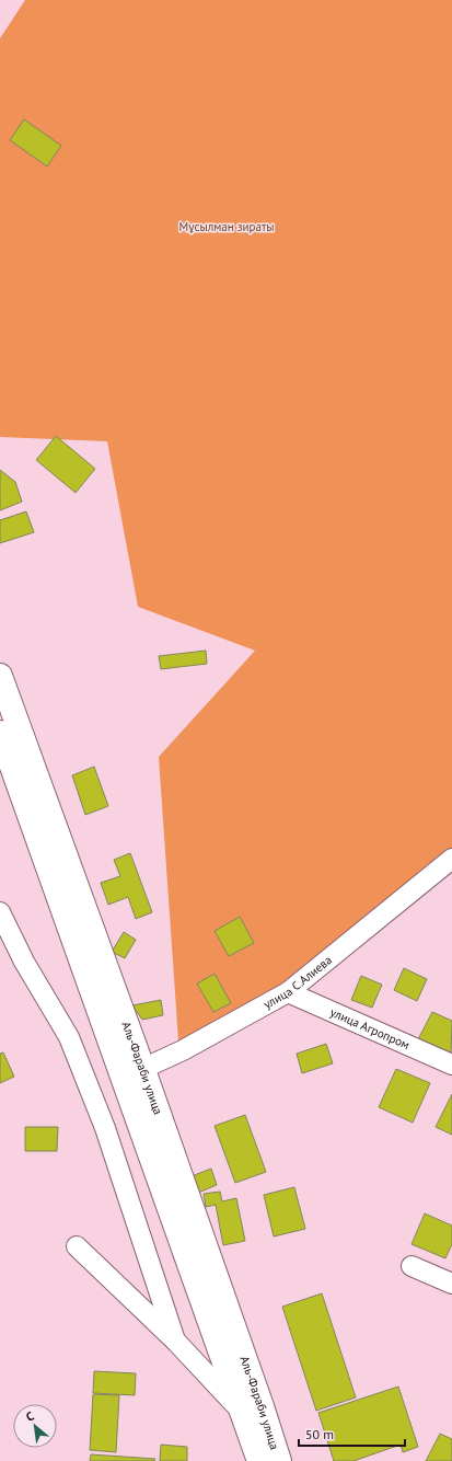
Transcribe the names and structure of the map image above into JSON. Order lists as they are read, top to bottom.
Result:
{
  "streets": {
    "main road": ["Аль-Фараби улица"],
    "street": ["улица С.Алиева", "улица Агропром"]
  },
  "crossings": [
    ["улица С.Алиева", "улица Агропром"],
    ["улица С.Алиева", "Аль-Фараби улица"]
  ],
  "parks": ["Мұсылман зираты"],
  "scale_bar": "50 m",
  "north": "top left"
}
